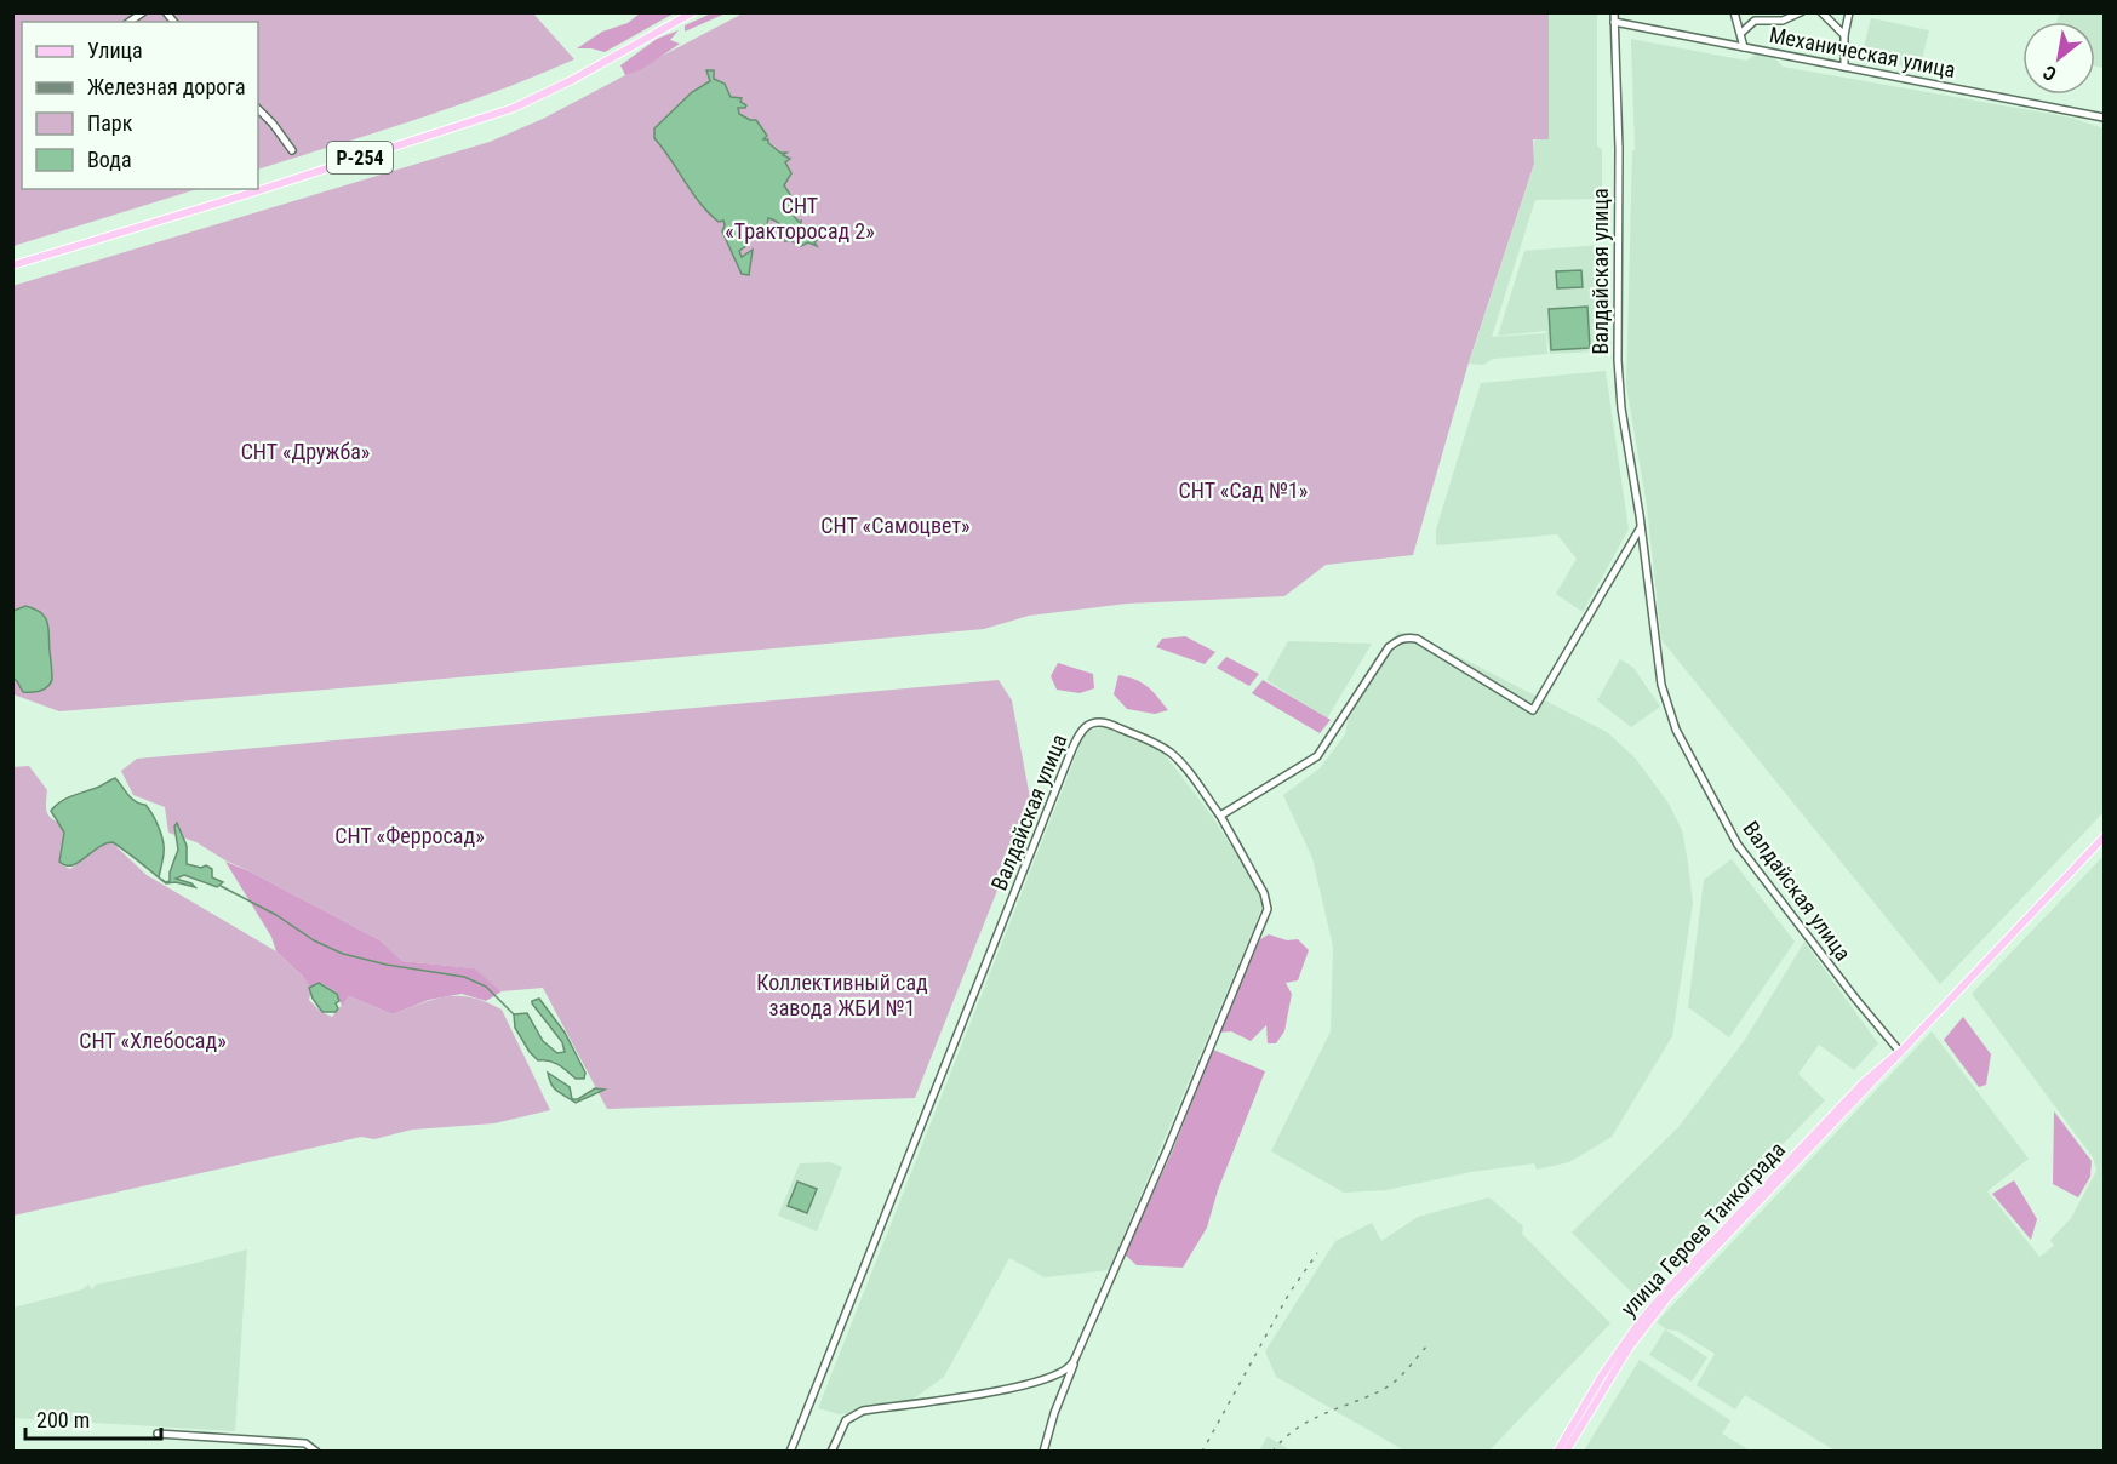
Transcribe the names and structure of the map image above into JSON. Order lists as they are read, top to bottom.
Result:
{
  "streets": {
    "main road": ["Р-254", "улица Героев Танкограда"],
    "street": ["Механическая улица", "Валдайская улица"]
  },
  "crossings": [
    ["Механическая улица", "Валдайская улица"],
    ["Валдайская улица", "улица Героев Танкограда"]
  ],
  "parks": [
    "СНТ «Тракторосад 2»",
    "СНТ «Дружба»",
    "СНТ «Сад №1»",
    "СНТ «Самоцвет»",
    "СНТ «Ферросад»",
    "Коллективный сад завода ЖБИ №1",
    "СНТ «Хлебосад»"
  ],
  "legend": [
    "Улица",
    "Железная дорога",
    "Парк",
    "Вода"
  ],
  "scale_bar": "200 m",
  "north": "bottom left"
}
